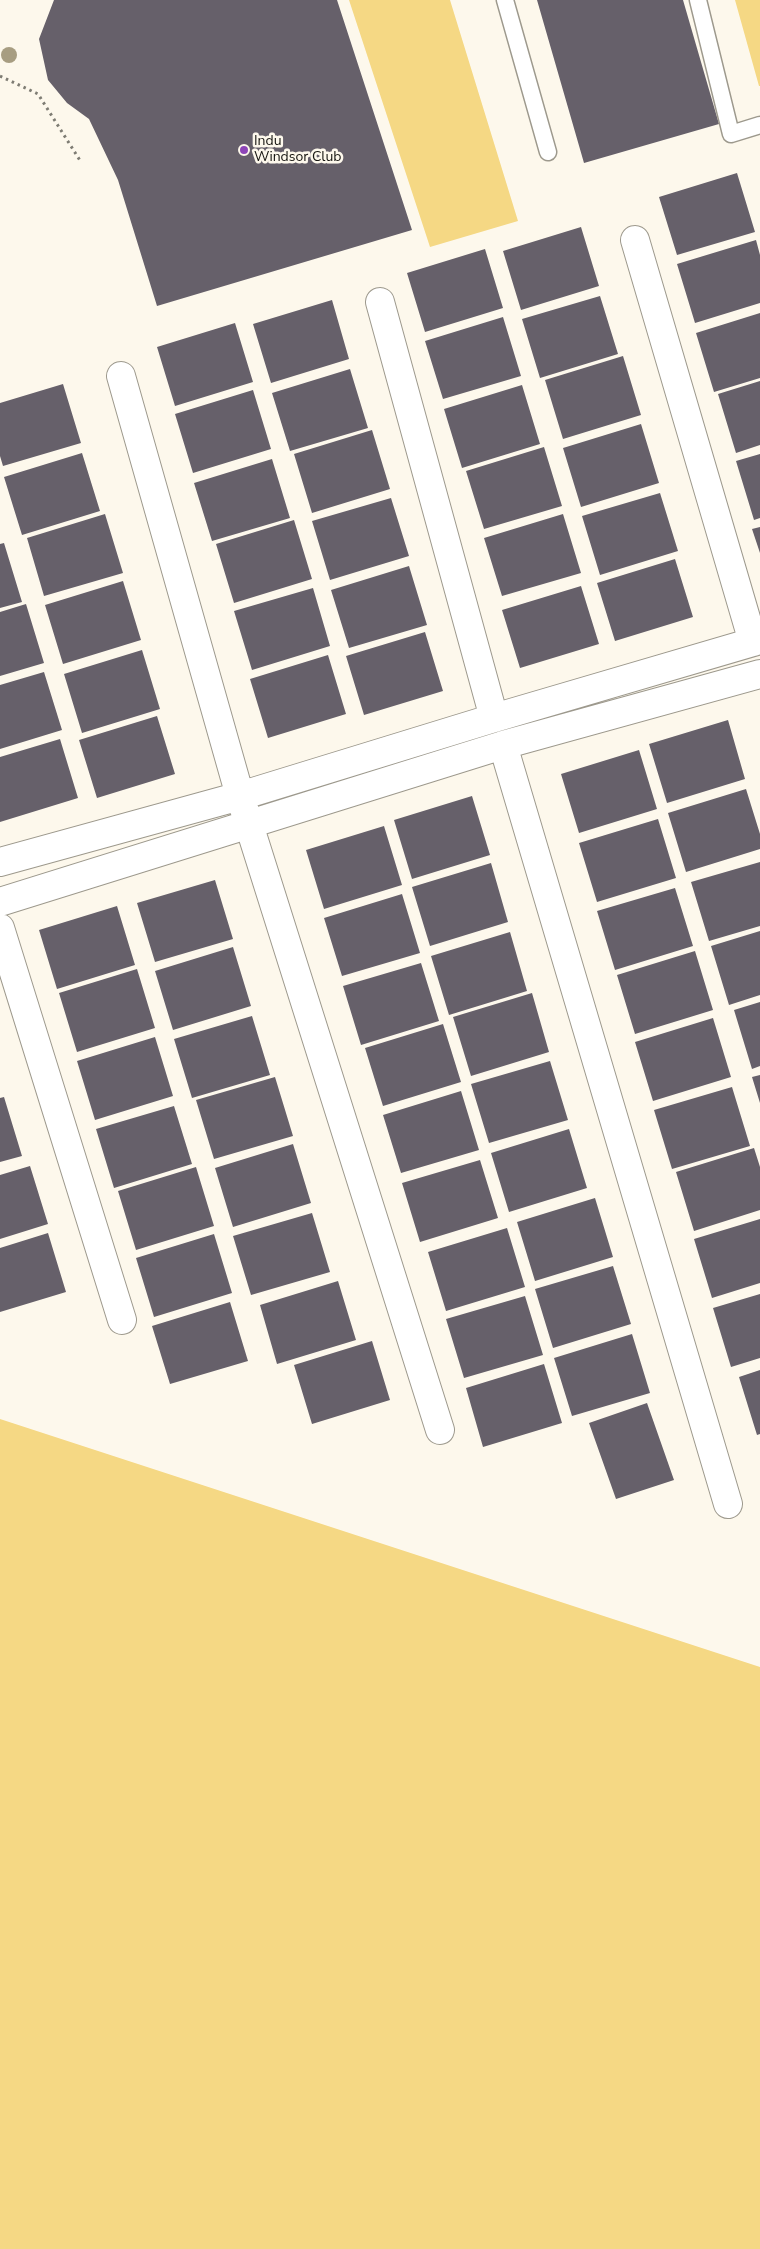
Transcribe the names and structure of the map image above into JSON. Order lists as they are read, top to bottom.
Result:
{
  "places": ["Indu Windsor Club"]
}
